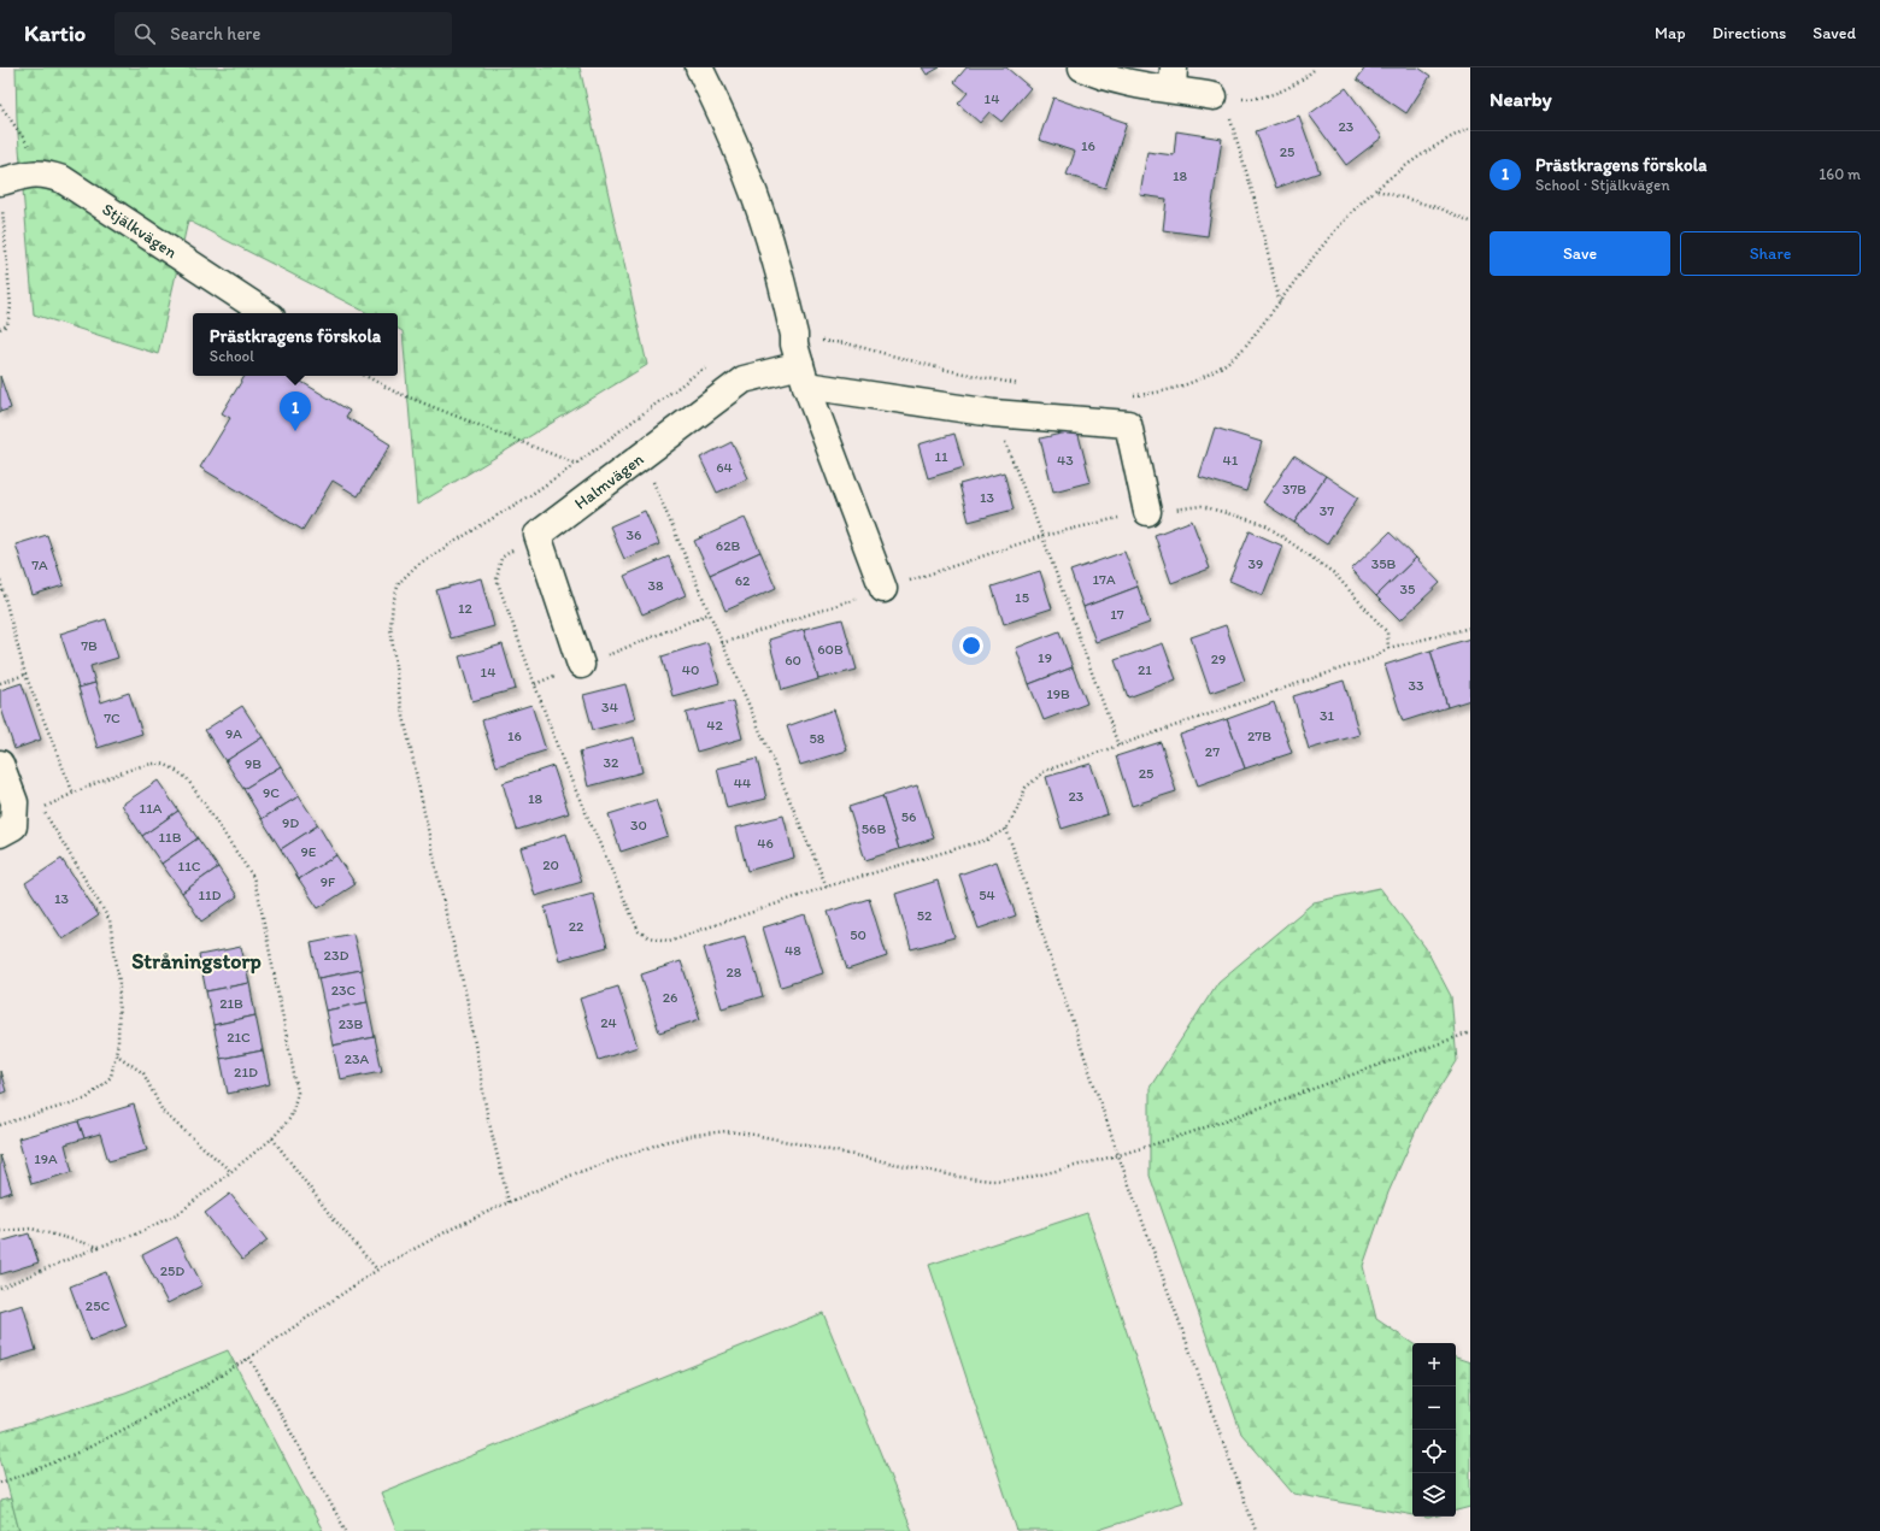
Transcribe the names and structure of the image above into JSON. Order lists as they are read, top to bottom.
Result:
{
  "streets": {
    "street": ["Stjälkvägen", "Halmvägen"]
  },
  "districts": ["Stråningstorp"],
  "house_numbers": [
    "14",
    "23",
    "16",
    "25",
    "18",
    "11",
    "43",
    "41",
    "64",
    "37B",
    "13",
    "37",
    "36",
    "62B",
    "39",
    "35B",
    "7A",
    "17A",
    "62",
    "38",
    "35",
    "15",
    "12",
    "17",
    "7B",
    "60B",
    "19",
    "29",
    "60",
    "40",
    "21",
    "14",
    "33",
    "19B",
    "34",
    "31",
    "7C",
    "42",
    "9A",
    "16",
    "27B",
    "58",
    "27",
    "32",
    "9B",
    "25",
    "44",
    "9C",
    "23",
    "18",
    "11A",
    "56",
    "9D",
    "30",
    "56B",
    "11B",
    "46",
    "9E",
    "20",
    "11C",
    "9F",
    "11D",
    "54",
    "13",
    "52",
    "22",
    "50",
    "48",
    "23D",
    "28",
    "23C",
    "26",
    "21B",
    "24",
    "23B",
    "21C",
    "23A",
    "21D",
    "19A",
    "25D",
    "25C"
  ],
  "page": {
    "header": "Kartio",
    "search": "Search here",
    "nav": ["Map", "Directions", "Saved"],
    "heading": "Nearby",
    "list": [
      {
        "mark": "1",
        "name": "Prästkragens förskola",
        "note": "School · Stjälkvägen",
        "value": "160 m"
      }
    ],
    "buttons": ["Save", "Share"],
    "popup": ["Prästkragens förskola", "School"],
    "pins": "1",
    "map_buttons": ["+", "−"]
  }
}
